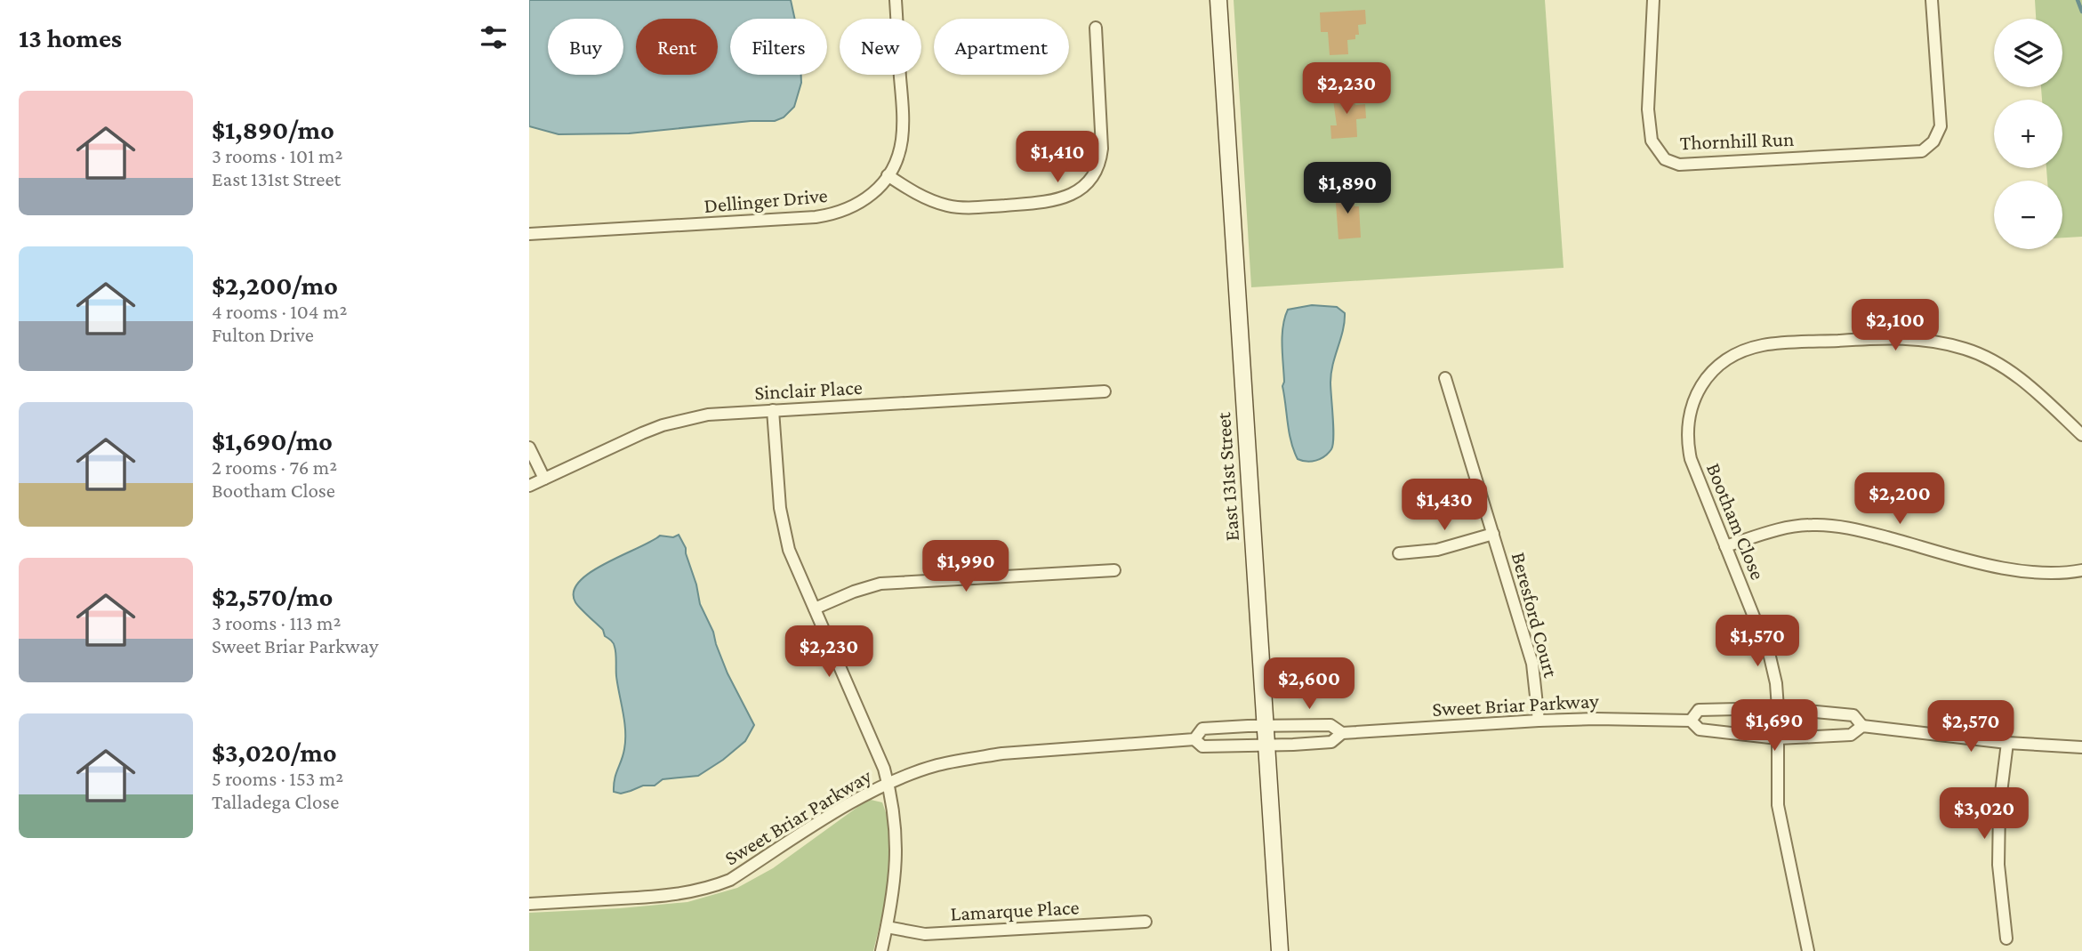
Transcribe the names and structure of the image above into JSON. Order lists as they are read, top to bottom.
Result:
{
  "streets": {
    "street": [
      "Thornhill Run",
      "Dellinger Drive",
      "Sinclair Place",
      "East 131st Street",
      "Bootham Close",
      "Beresford Court",
      "Sweet Briar Parkway",
      "Lamarque Place"
    ]
  },
  "crossings": [
    ["East 131st Street", "Sweet Briar Parkway"],
    ["Bootham Close", "Sweet Briar Parkway"],
    ["Beresford Court", "Sweet Briar Parkway"]
  ],
  "page": {
    "heading": "13 homes",
    "map_buttons": ["+", "−"],
    "chip": [
      "Buy",
      "Rent",
      "Filters",
      "New",
      "Apartment"
    ],
    "price": [
      "$2,230",
      "$1,410",
      "$1,890",
      "$2,100",
      "$2,200",
      "$1,430",
      "$1,990",
      "$1,570",
      "$2,230",
      "$2,600",
      "$1,690",
      "$2,570",
      "$3,020"
    ],
    "list": [
      {
        "name": "$1,890/mo",
        "note": "3 rooms · 101 m² · East 131st Street"
      },
      {
        "name": "$2,200/mo",
        "note": "4 rooms · 104 m² · Fulton Drive"
      },
      {
        "name": "$1,690/mo",
        "note": "2 rooms · 76 m² · Bootham Close"
      },
      {
        "name": "$2,570/mo",
        "note": "3 rooms · 113 m² · Sweet Briar Parkway"
      },
      {
        "name": "$3,020/mo",
        "note": "5 rooms · 153 m² · Talladega Close"
      }
    ]
  }
}
